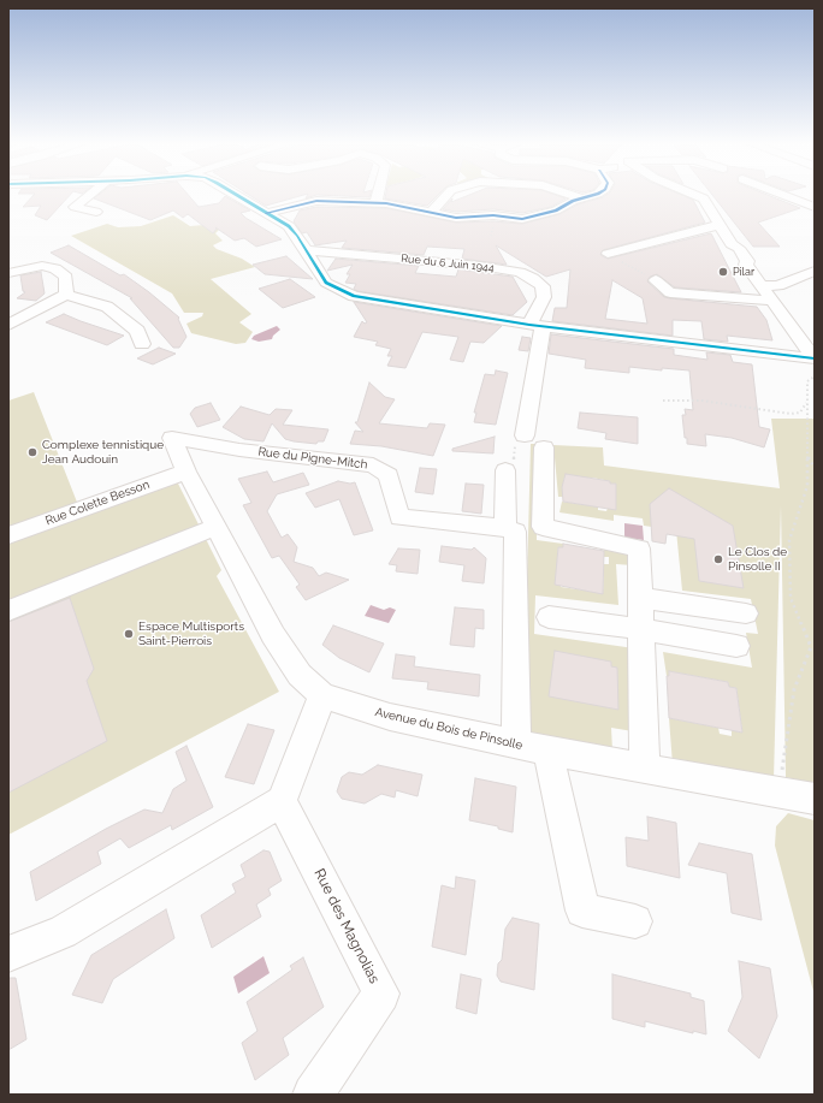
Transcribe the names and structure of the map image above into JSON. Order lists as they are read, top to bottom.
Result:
{
  "streets": {
    "street": [
      "Rue du 6 Juin 1944",
      "Rue du Pigne-Mitch",
      "Rue Colette Besson",
      "Avenue du Bois de Pinsolle",
      "Rue des Magnolias"
    ]
  },
  "crossings": [
    ["Rue du Pigne-Mitch", "Avenue du Bois de Pinsolle"],
    ["Rue Colette Besson", "Avenue du Bois de Pinsolle"]
  ],
  "places": [
    "Pilar",
    "Complexe tennistique Jean Audouin",
    "Le Clos de Pinsolle II",
    "Espace Multisports Saint-Pierrois"
  ]
}
